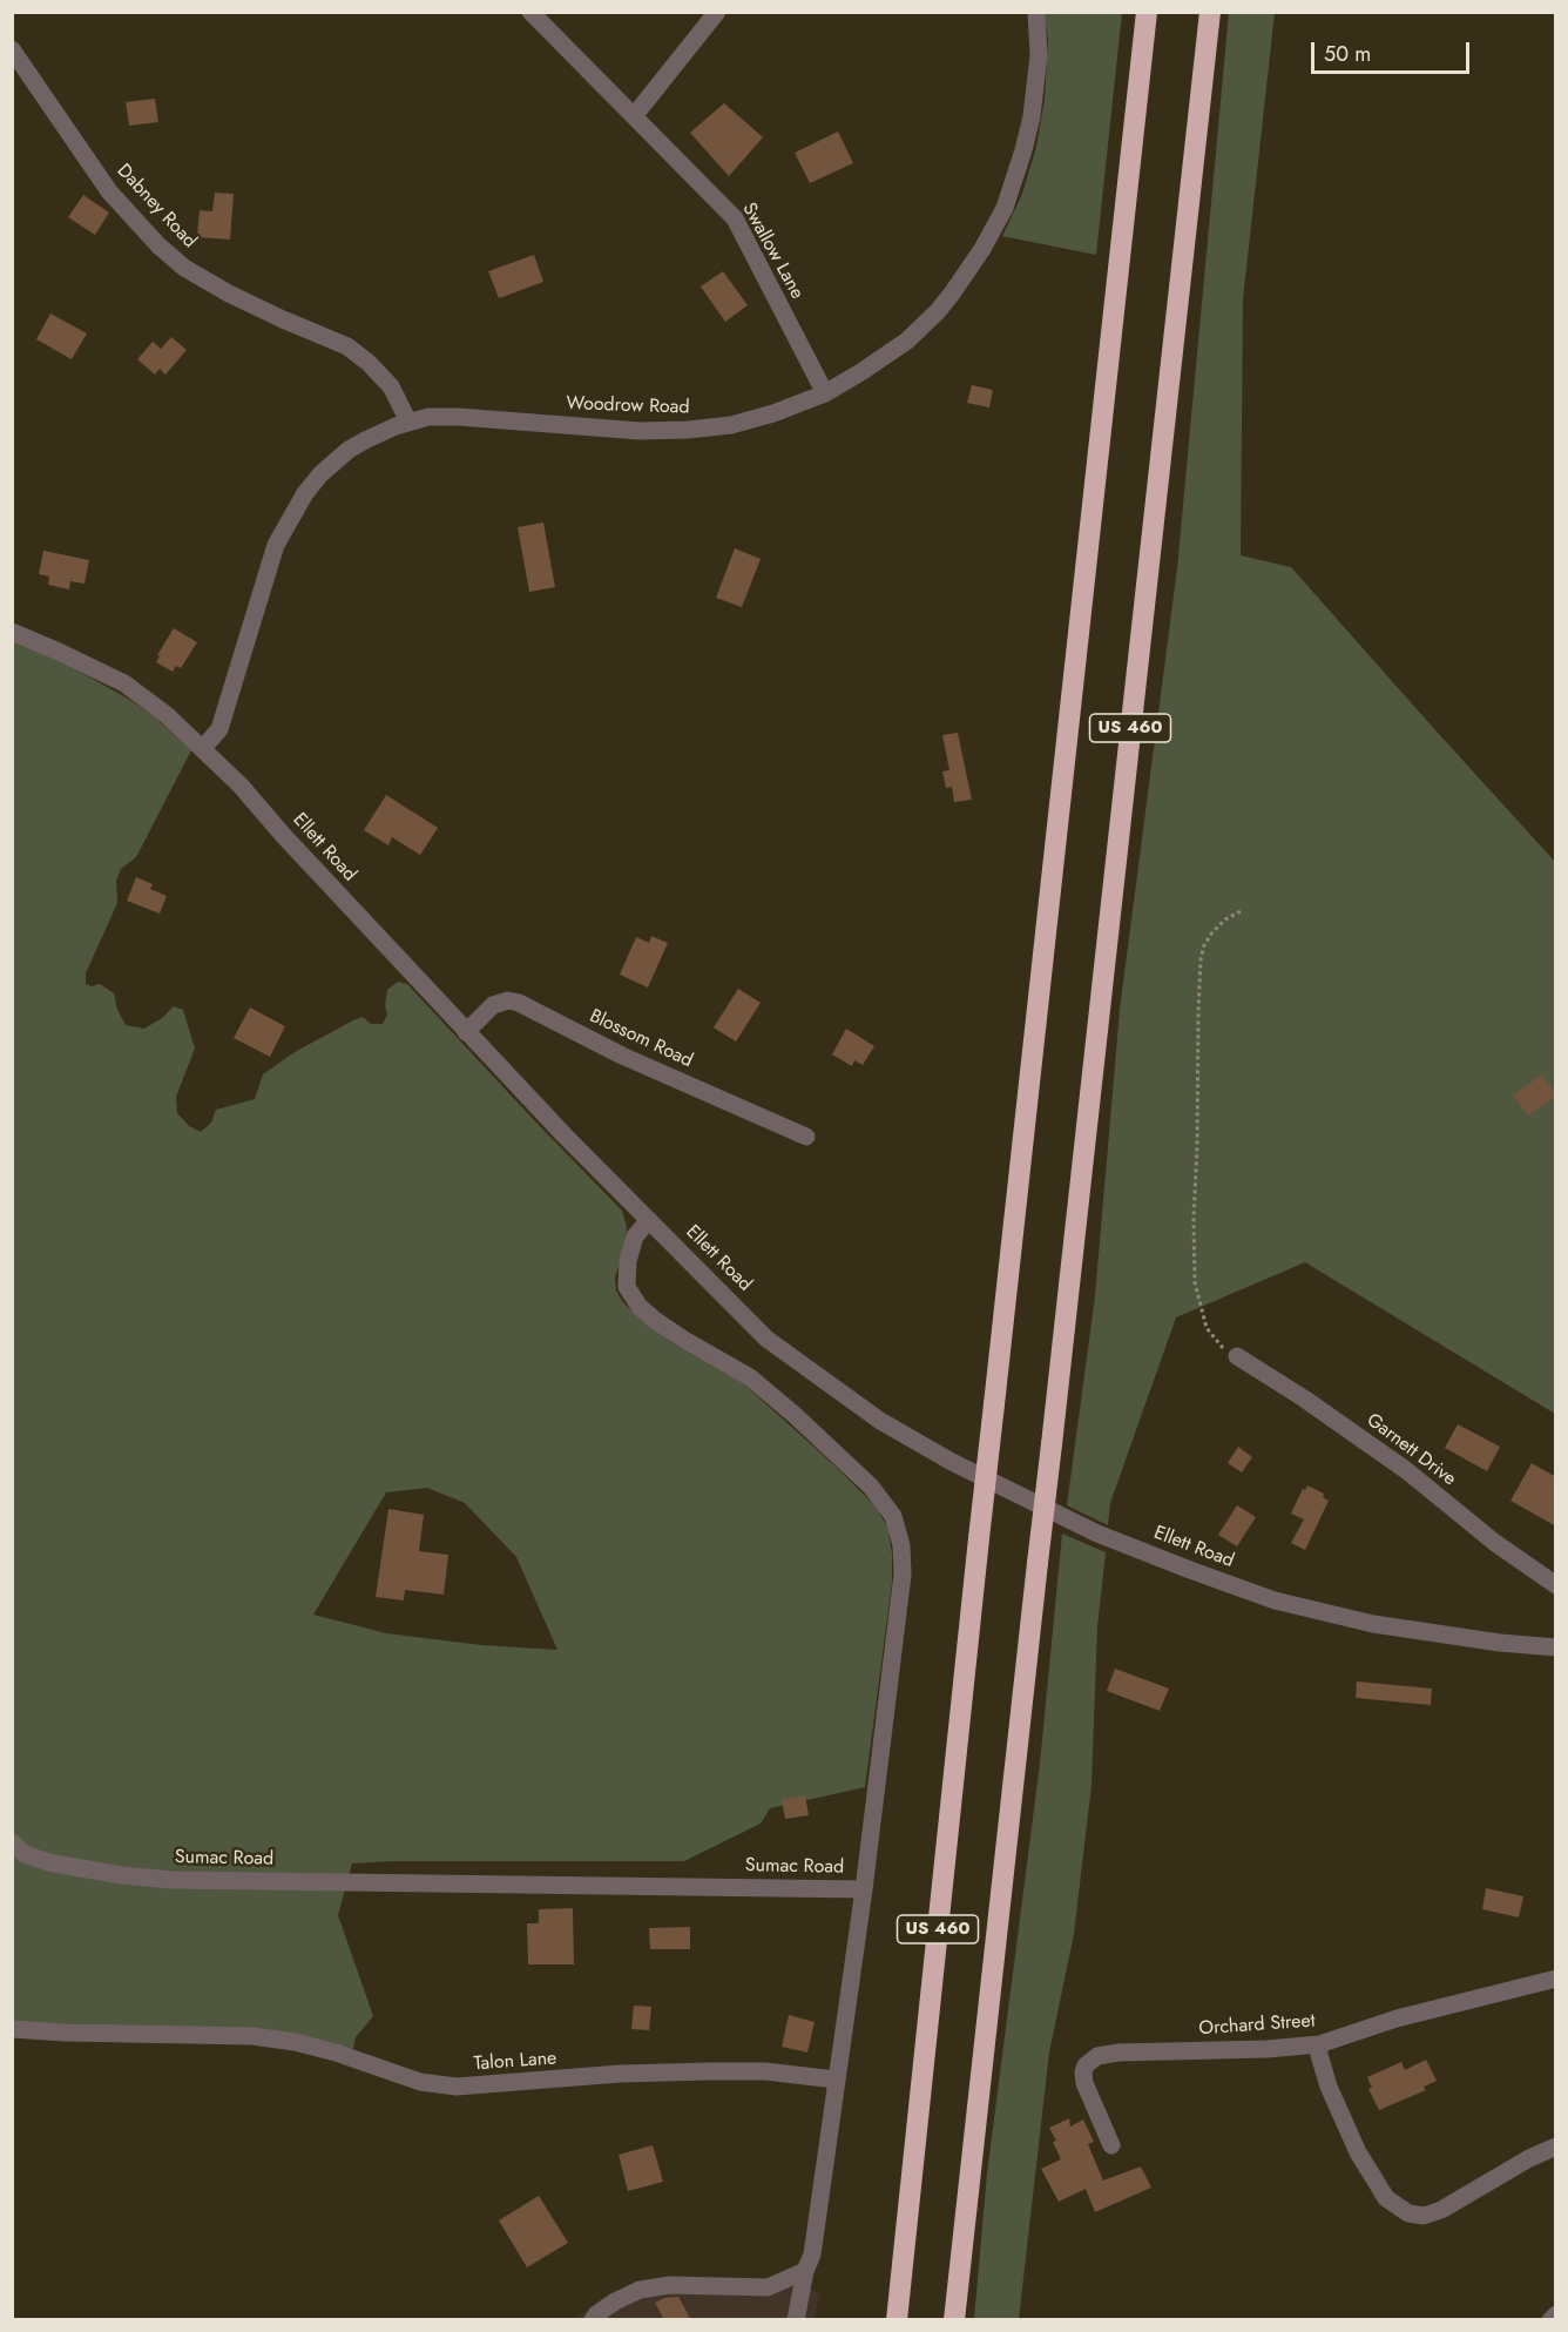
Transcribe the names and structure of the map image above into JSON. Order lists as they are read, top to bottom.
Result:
{
  "streets": {
    "highway": ["US 460"],
    "street": [
      "Dabney Road",
      "Swallow Lane",
      "Woodrow Road",
      "Ellett Road",
      "Blossom Road",
      "Garnett Drive",
      "Sumac Road",
      "Orchard Street",
      "Talon Lane"
    ]
  },
  "crossings": [
    ["Dabney Road", "Woodrow Road"],
    ["Swallow Lane", "Woodrow Road"],
    ["Woodrow Road", "Ellett Road"],
    ["Ellett Road", "Blossom Road"],
    ["Ellett Road", "Sumac Road"]
  ],
  "scale_bar": "50 m"
}
